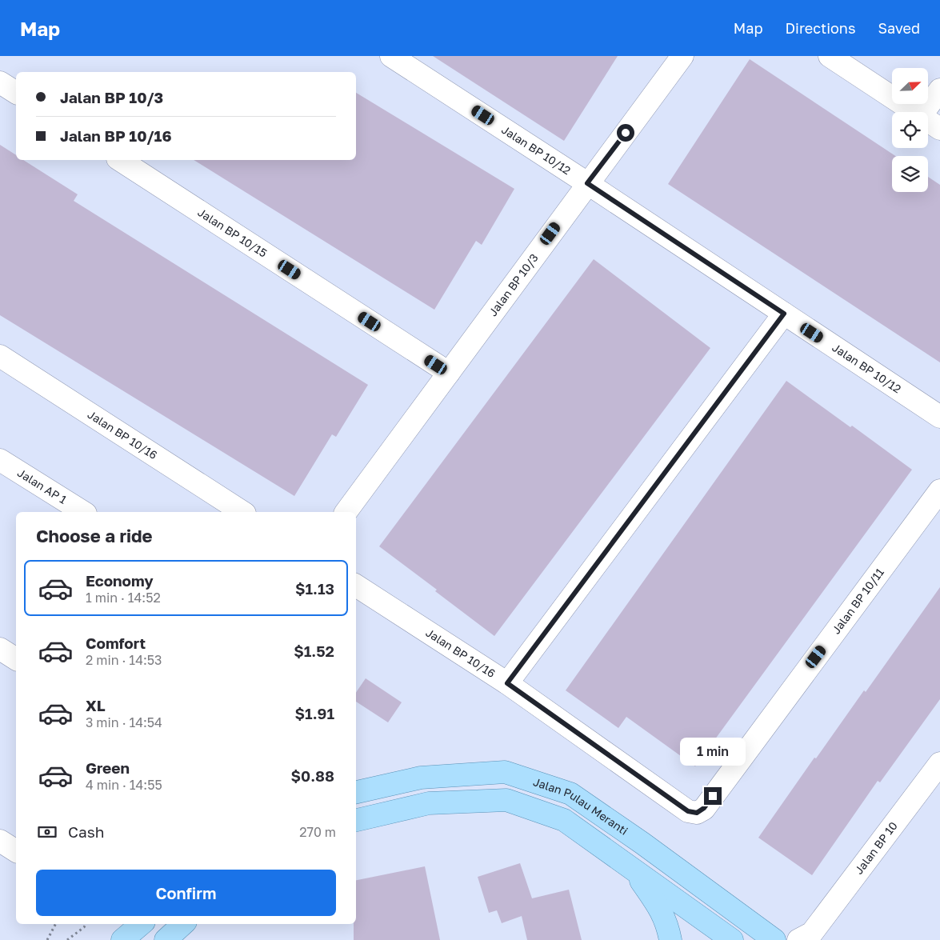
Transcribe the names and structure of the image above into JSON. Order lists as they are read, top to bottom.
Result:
{
  "streets": {
    "main road": ["Jalan Pulau Meranti"],
    "street": [
      "Jalan BP 10/12",
      "Jalan BP 10/15",
      "Jalan BP 10/3",
      "Jalan BP 10/16",
      "Jalan AP 1",
      "Jalan BP 10/11",
      "Jalan BP 10"
    ]
  },
  "crossings": [
    ["Jalan BP 10/12", "Jalan BP 10/3"],
    ["Jalan BP 10/15", "Jalan BP 10/3"],
    ["Jalan BP 10/16", "Jalan BP 10/11"]
  ],
  "north": "top right",
  "page": {
    "header": "Map",
    "nav": ["Map", "Directions", "Saved"],
    "banner": ["Jalan BP 10/3", "Jalan BP 10/16"],
    "heading": "Choose a ride",
    "list": [
      {
        "name": "Economy",
        "note": "1 min · 14:52",
        "value": "$1.13"
      },
      {
        "name": "Comfort",
        "note": "2 min · 14:53",
        "value": "$1.52"
      },
      {
        "name": "XL",
        "note": "3 min · 14:54",
        "value": "$1.91"
      },
      {
        "name": "Green",
        "note": "4 min · 14:55",
        "value": "$0.88"
      }
    ],
    "bubble": "1 min",
    "pay": ["Cash", "270 m"],
    "buttons": "Confirm"
  }
}
